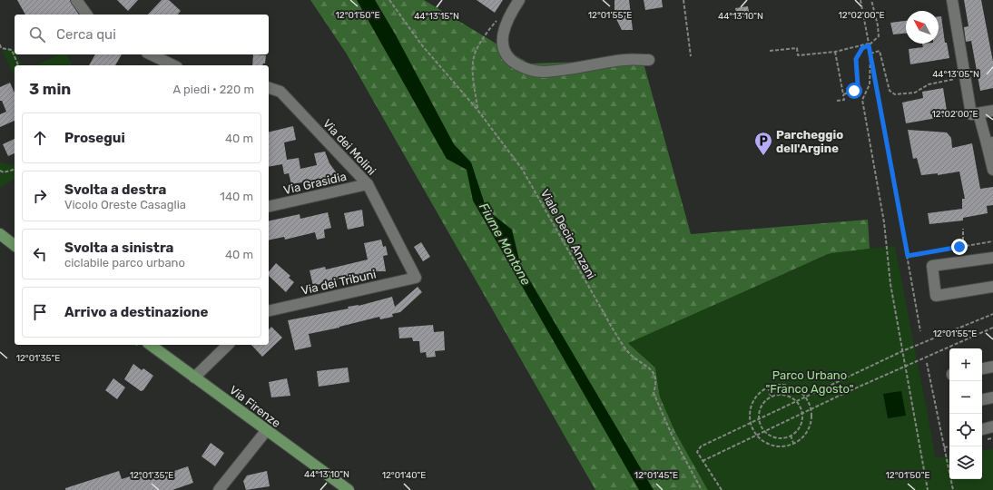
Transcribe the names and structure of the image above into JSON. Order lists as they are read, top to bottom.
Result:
{
  "streets": {
    "main road": ["Via Firenze"],
    "street": ["Via dei Molini", "Via Grasidia", "Via dei Tribuni"],
    "path": ["Viale Decio Anzani"]
  },
  "crossings": [
    ["Via dei Molini", "Via Grasidia"],
    ["Via dei Molini", "Via dei Tribuni"]
  ],
  "water": ["Fiume Montone"],
  "parks": ["Parco Urbano \"Franco Agosto\""],
  "places": {
    "parking": ["Parcheggio dell'Argine"]
  },
  "north": "top left",
  "page": {
    "search": "Cerca qui",
    "heading": ["3 min", "A piedi · 220 m"],
    "list": [
      ["Prosegui", "40 m"],
      ["Svolta a destra", "Vicolo Oreste Casaglia", "140 m"],
      ["Svolta a sinistra", "ciclabile parco urbano", "40 m"],
      "Arrivo a destinazione"
    ],
    "map_buttons": ["+", "−"]
  },
  "coordinates": [
    "12°01'55\"E",
    "12°02'00\"E",
    "12°01'50\"E",
    "44°13'15\"N",
    "44°13'10\"N",
    "44°13'05\"N",
    "12°01'35\"E",
    "12°01'40\"E",
    "12°01'45\"E"
  ]
}
